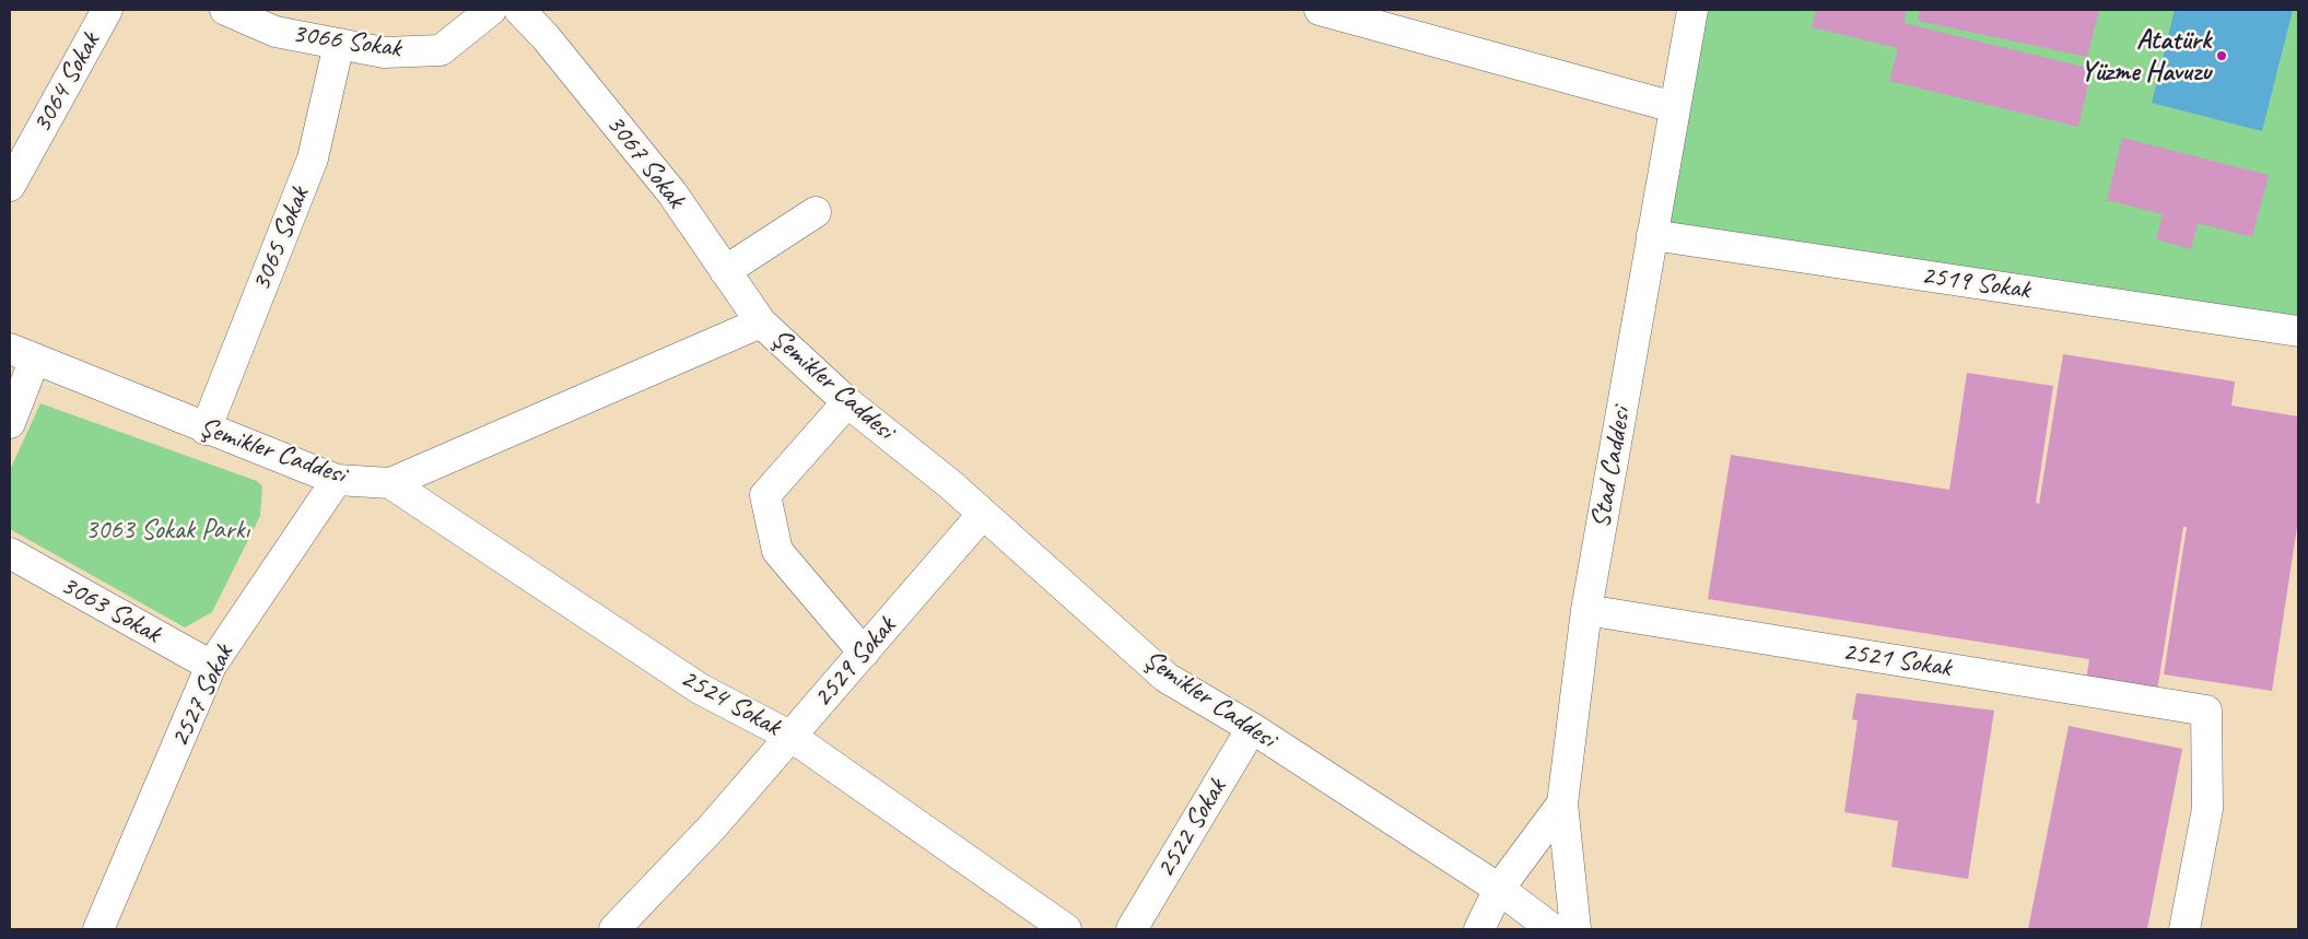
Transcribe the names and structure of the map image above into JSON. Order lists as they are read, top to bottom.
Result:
{
  "streets": {
    "street": [
      "3066 Sokak",
      "3064 Sokak",
      "3067 Sokak",
      "3065 Sokak",
      "2519 Sokak",
      "Şemikler Caddesi",
      "Stad Caddesi",
      "3063 Sokak",
      "2521 Sokak",
      "2529 Sokak",
      "2527 Sokak",
      "2524 Sokak",
      "2522 Sokak"
    ]
  },
  "crossings": [
    ["3066 Sokak", "3065 Sokak"],
    ["3067 Sokak", "Şemikler Caddesi"],
    ["3065 Sokak", "Şemikler Caddesi"],
    ["2519 Sokak", "Stad Caddesi"],
    ["Şemikler Caddesi", "2529 Sokak"],
    ["Şemikler Caddesi", "2527 Sokak"],
    ["Şemikler Caddesi", "2524 Sokak"],
    ["Şemikler Caddesi", "2522 Sokak"],
    ["Stad Caddesi", "2521 Sokak"],
    ["3063 Sokak", "2527 Sokak"],
    ["2529 Sokak", "2524 Sokak"]
  ],
  "parks": ["3063 Sokak Parkı"],
  "places": ["Atatürk Yüzme Havuzu"]
}
